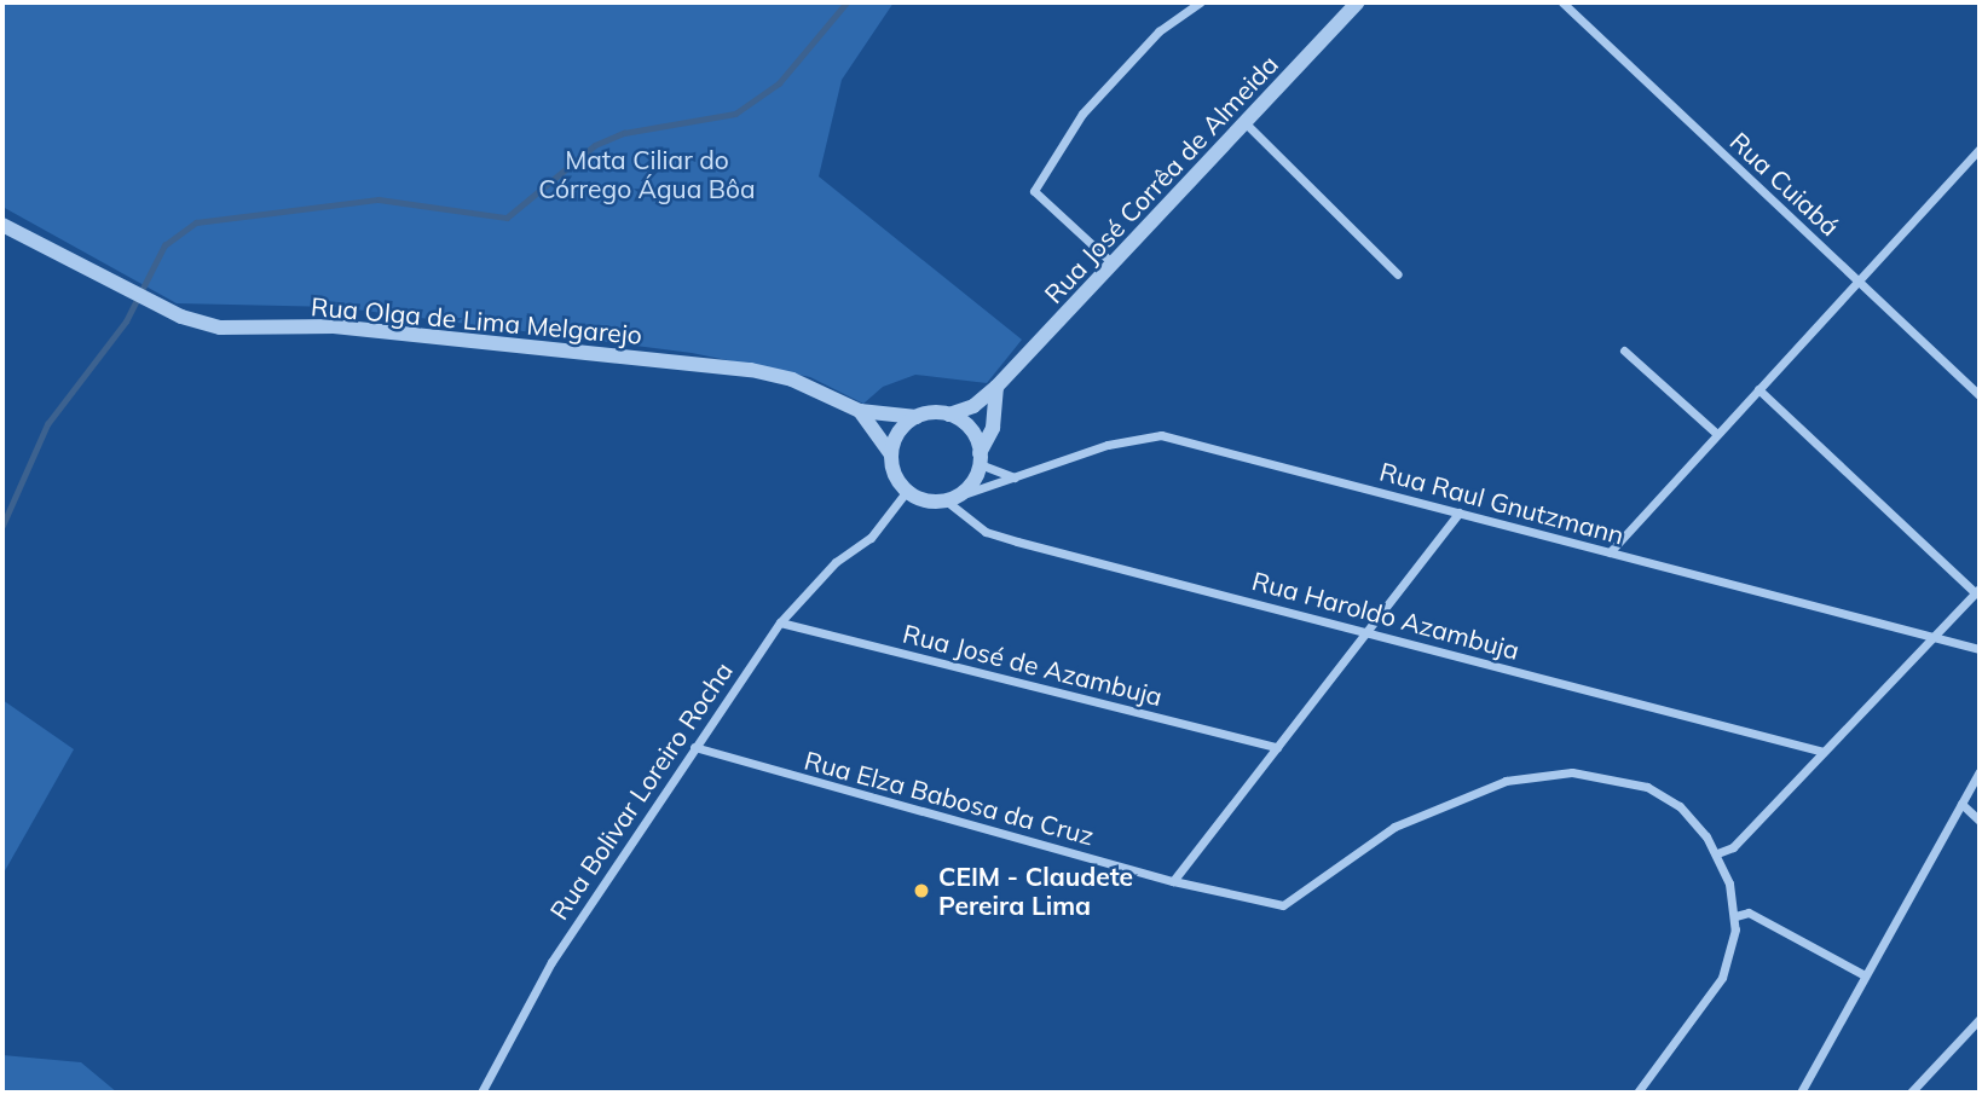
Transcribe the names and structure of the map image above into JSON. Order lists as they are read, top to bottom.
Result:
{
  "streets": {
    "street": [
      "Rua José Corrêa de Almeida",
      "Rua Cuiabá",
      "Rua Olga de Lima Melgarejo",
      "Rua Raul Gnutzmann",
      "Rua Haroldo Azambuja",
      "Rua José de Azambuja",
      "Rua Bolivar Loreiro Rocha",
      "Rua Elza Babosa da Cruz"
    ]
  },
  "crossings": [
    ["Rua José Corrêa de Almeida", "Rua Olga de Lima Melgarejo"],
    ["Rua José Corrêa de Almeida", "Rua Raul Gnutzmann"],
    ["Rua José Corrêa de Almeida", "Rua Haroldo Azambuja"],
    ["Rua José Corrêa de Almeida", "Rua Bolivar Loreiro Rocha"],
    ["Rua Olga de Lima Melgarejo", "Rua Raul Gnutzmann"],
    ["Rua Olga de Lima Melgarejo", "Rua Haroldo Azambuja"],
    ["Rua Olga de Lima Melgarejo", "Rua Bolivar Loreiro Rocha"],
    ["Rua Raul Gnutzmann", "Rua Haroldo Azambuja"],
    ["Rua Raul Gnutzmann", "Rua Bolivar Loreiro Rocha"],
    ["Rua Haroldo Azambuja", "Rua Bolivar Loreiro Rocha"],
    ["Rua José de Azambuja", "Rua Bolivar Loreiro Rocha"],
    ["Rua Bolivar Loreiro Rocha", "Rua Elza Babosa da Cruz"]
  ],
  "parks": ["Mata Ciliar do Córrego Água Bôa"],
  "places": ["CEIM - Claudete Pereira Lima"]
}
